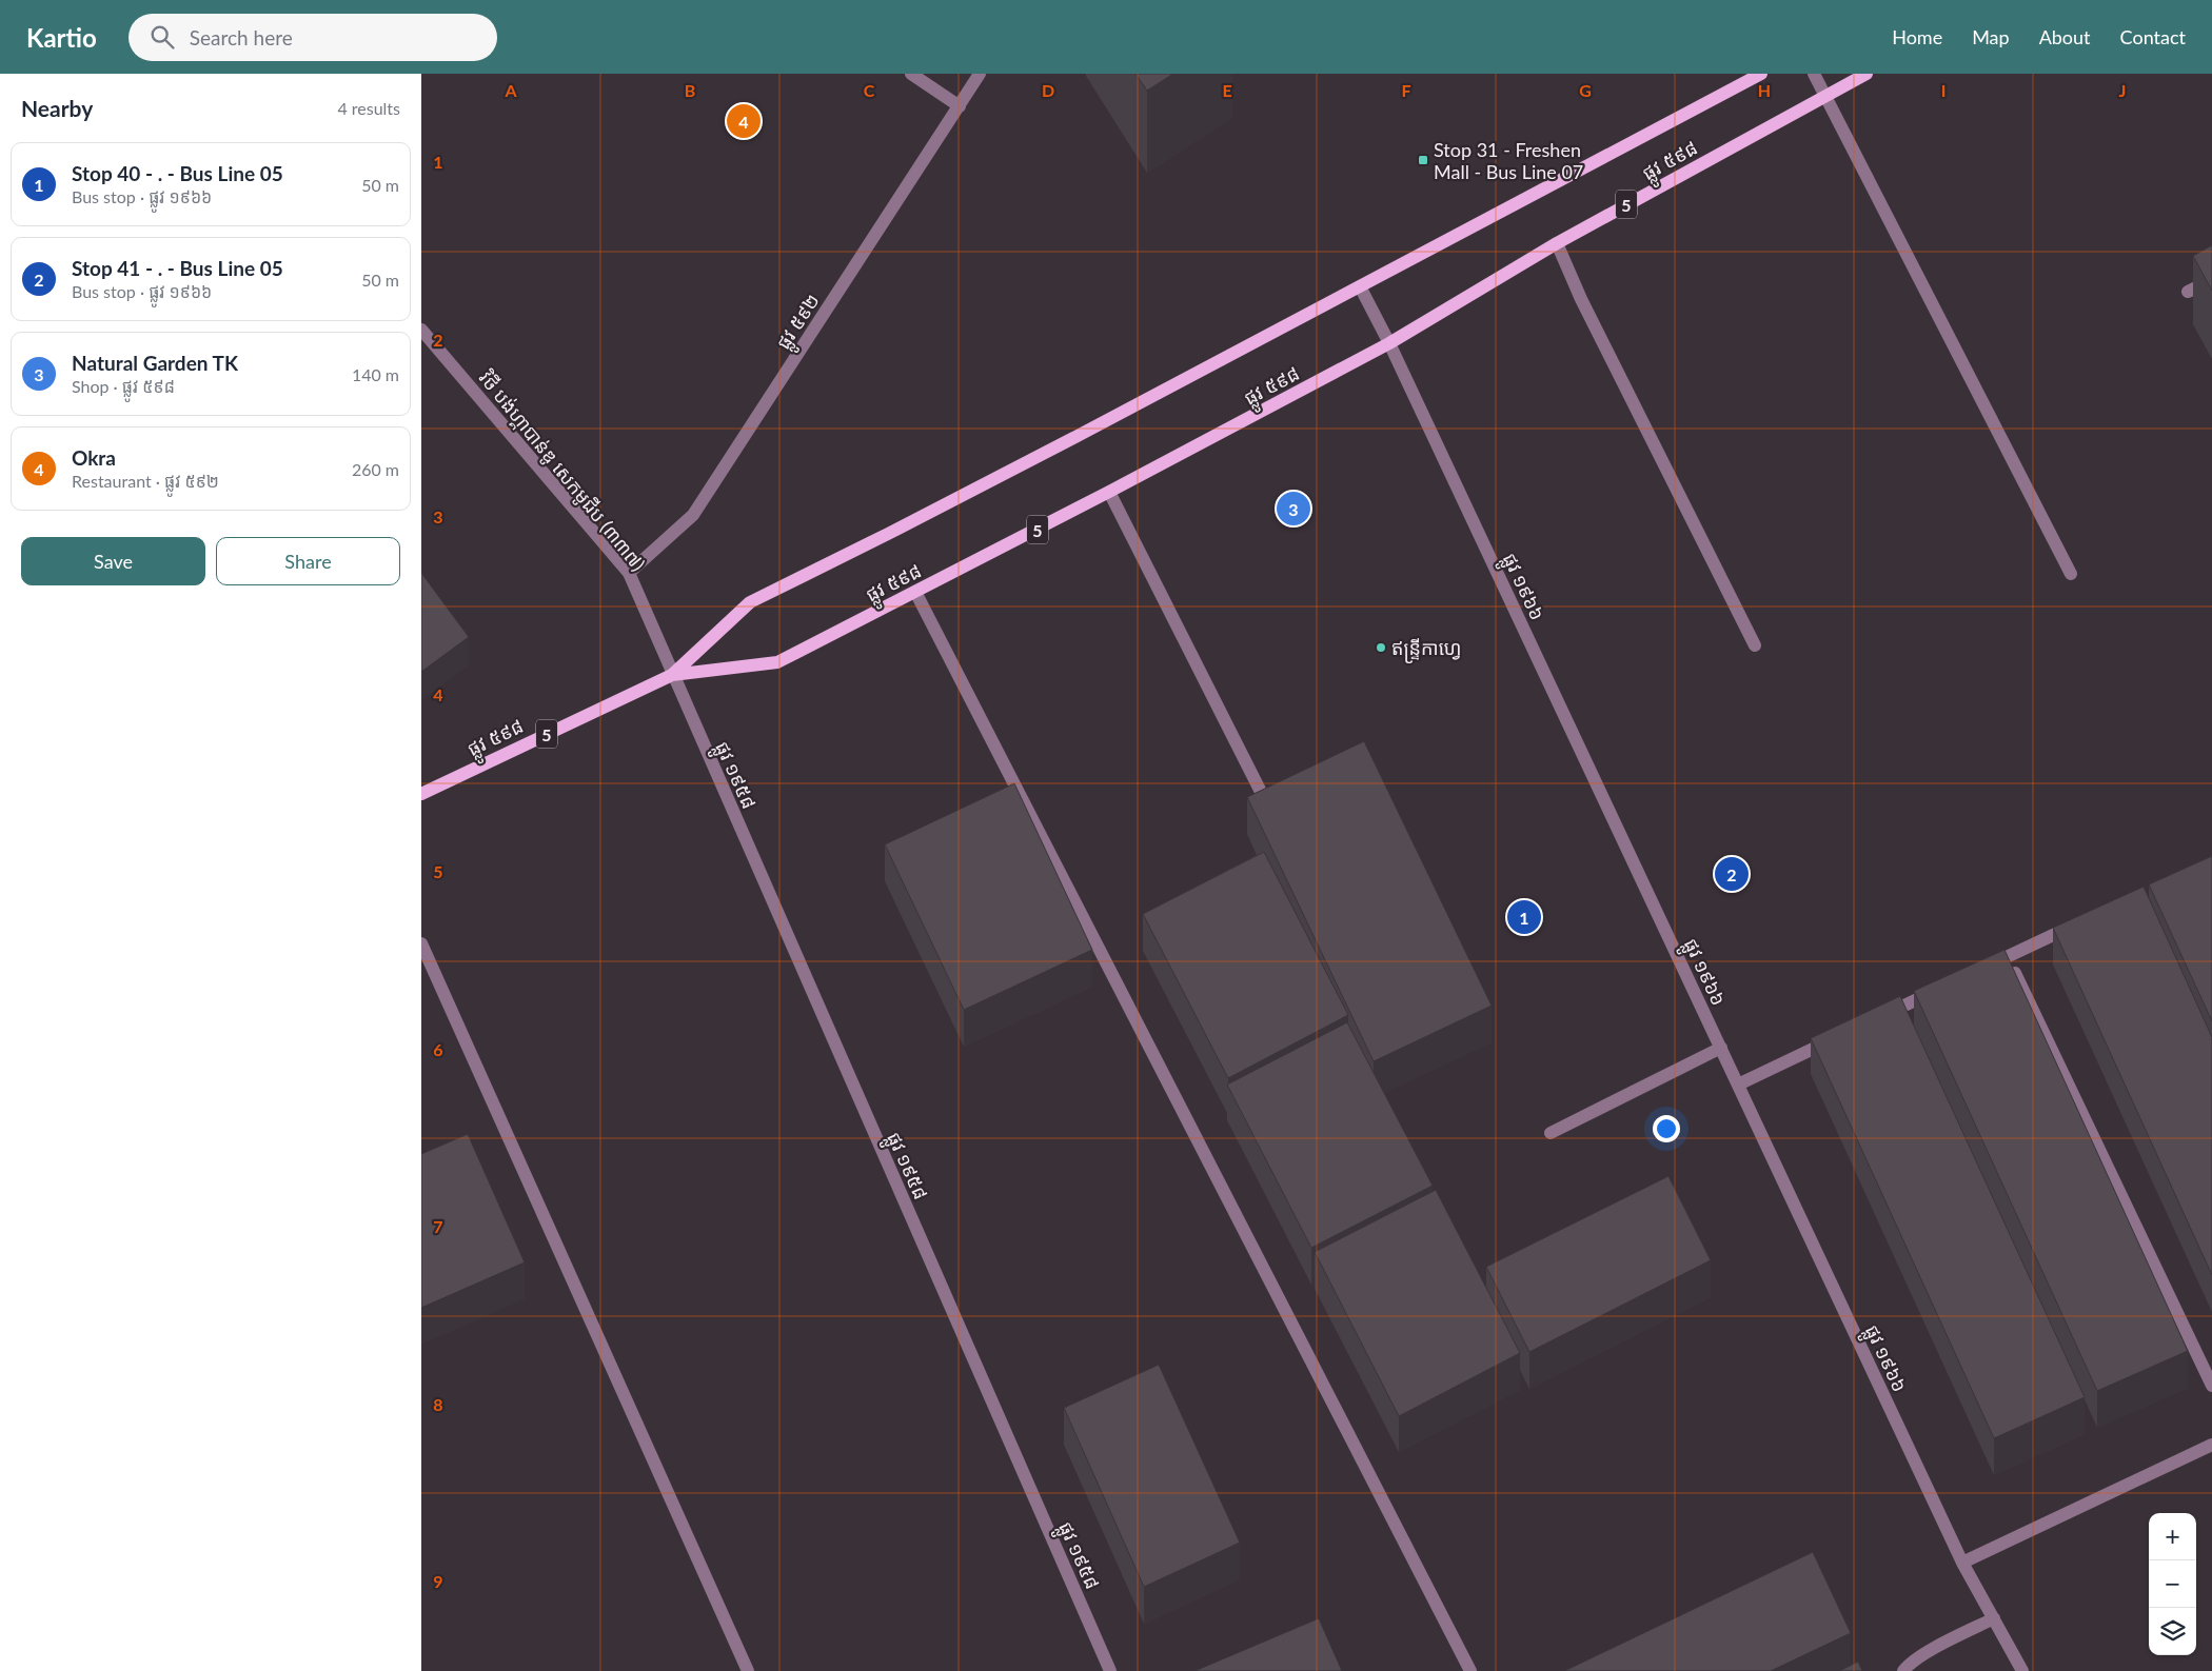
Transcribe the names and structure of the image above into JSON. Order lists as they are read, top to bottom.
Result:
{
  "streets": {
    "main road": ["ផ្លូវ ៥៩៨", "5"],
    "street": [
      "ផ្លូវ ៥៩២",
      "វិថី បង់ហ្គាបាន់ឌូ សេកមូជីប (៣៣៧)",
      "ផ្លូវ ១៩៦៦",
      "ផ្លូវ ១៩៥៨"
    ]
  },
  "crossings": [
    ["ផ្លូវ ៥៩៨", "វិថី បង់ហ្គាបាន់ឌូ សេកមូជីប (៣៣៧)"],
    ["ផ្លូវ ៥៩៨", "ផ្លូវ ១៩៦៦"],
    ["ផ្លូវ ៥៩៨", "ផ្លូវ ១៩៥៨"],
    ["ផ្លូវ ៥៩២", "វិថី បង់ហ្គាបាន់ឌូ សេកមូជីប (៣៣៧)"],
    ["វិថី បង់ហ្គាបាន់ឌូ សេកមូជីប (៣៣៧)", "ផ្លូវ ១៩៥៨"]
  ],
  "places": {
    "transit": ["Stop 31 - Freshen Mall - Bus Line 07"],
    "other": ["ឥន្ទ្រីកាហ្វេ"]
  },
  "page": {
    "header": "Kartio",
    "search": "Search here",
    "nav": [
      "Home",
      "Map",
      "About",
      "Contact"
    ],
    "heading": ["Nearby", "4 results"],
    "pins": [
      "4",
      "3",
      "2",
      "1"
    ],
    "list": [
      {
        "mark": "1",
        "name": "Stop 40 - . - Bus Line 05",
        "note": "Bus stop · ផ្លូវ ១៩៦៦",
        "value": "50 m"
      },
      {
        "mark": "2",
        "name": "Stop 41 - . - Bus Line 05",
        "note": "Bus stop · ផ្លូវ ១៩៦៦",
        "value": "50 m"
      },
      {
        "mark": "3",
        "name": "Natural Garden TK",
        "note": "Shop · ផ្លូវ ៥៩៨",
        "value": "140 m"
      },
      {
        "mark": "4",
        "name": "Okra",
        "note": "Restaurant · ផ្លូវ ៥៩២",
        "value": "260 m"
      }
    ],
    "buttons": ["Save", "Share"],
    "map_buttons": ["+", "−"]
  },
  "grid": {
    "columns": [
      "A",
      "B",
      "C",
      "D",
      "E",
      "F",
      "G",
      "H",
      "I",
      "J"
    ],
    "rows": [
      "1",
      "2",
      "3",
      "4",
      "5",
      "6",
      "7",
      "8",
      "9"
    ]
  }
}
